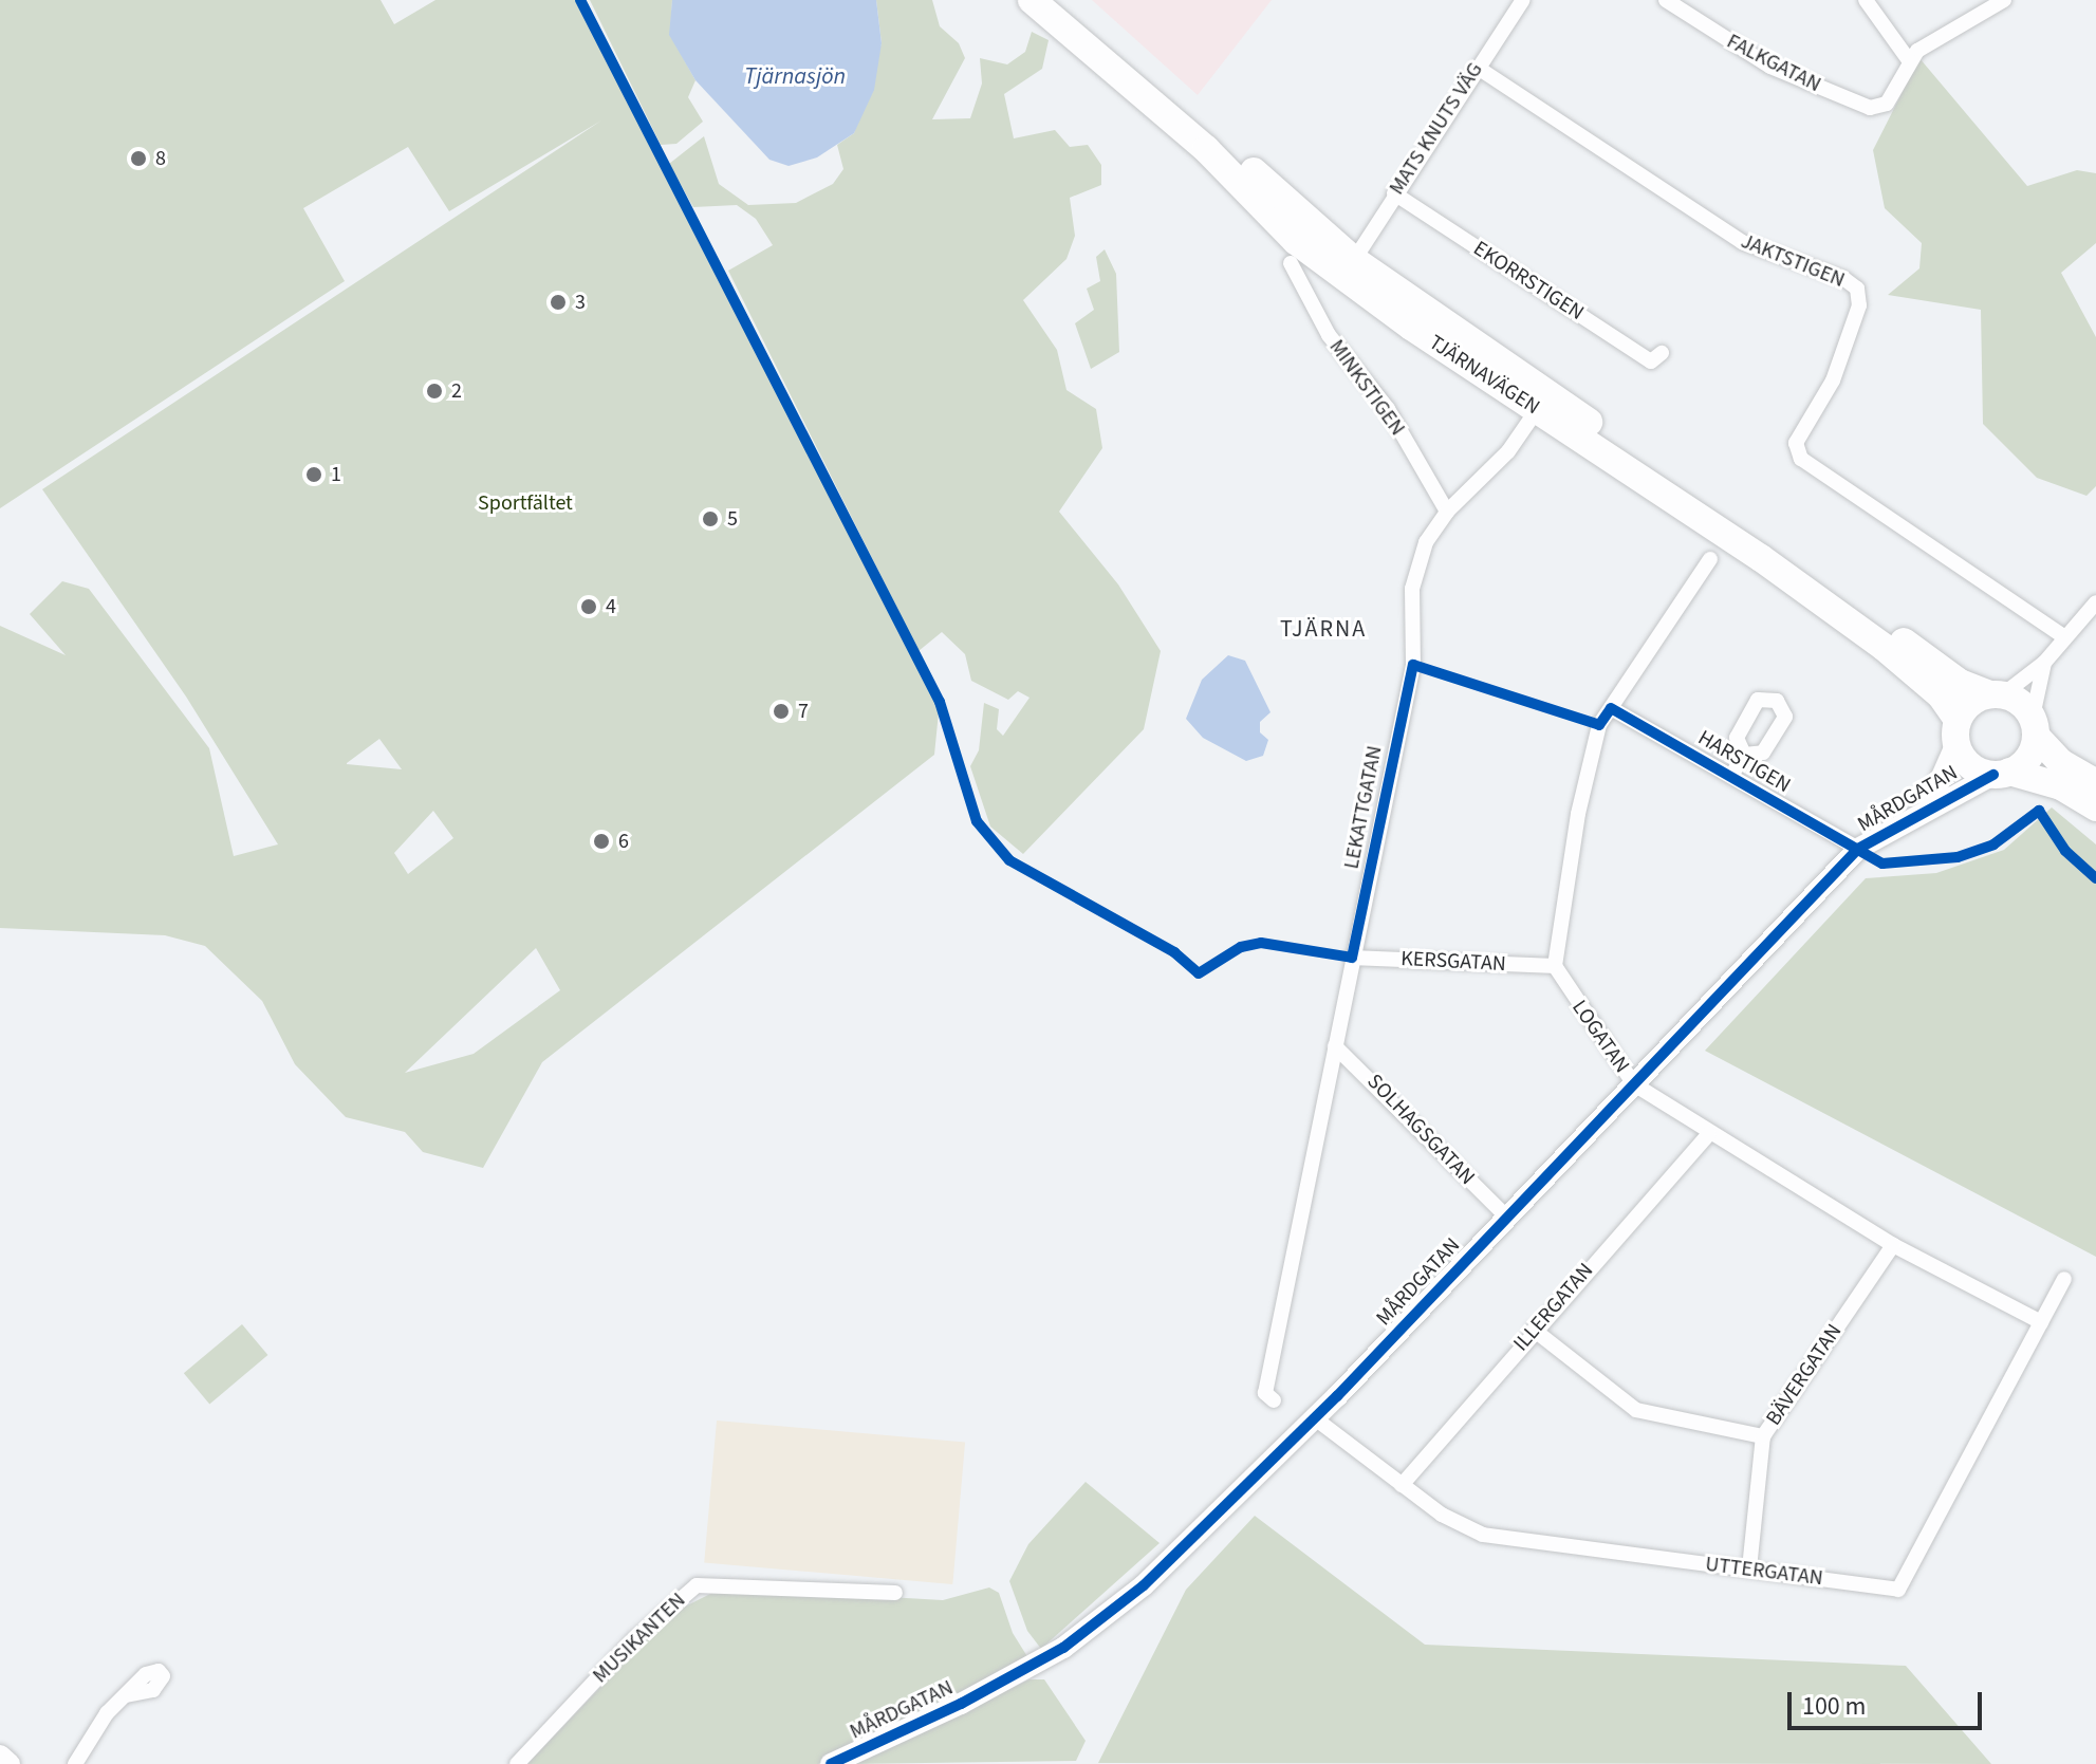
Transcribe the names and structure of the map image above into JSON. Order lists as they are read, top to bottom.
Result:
{
  "streets": {
    "highway": ["TJÄRNAVÄGEN"],
    "street": [
      "FALKGATAN",
      "MATS KNUTS VÄG",
      "JAKTSTIGEN",
      "EKORRSTIGEN",
      "MINKSTIGEN",
      "HARSTIGEN",
      "MÅRDGATAN",
      "LEKATTGATAN",
      "KERSGATAN",
      "LOGATAN",
      "SOLHAGSGATAN",
      "ILLERGATAN",
      "BÄVERGATAN",
      "UTTERGATAN",
      "MUSIKANTEN"
    ]
  },
  "crossings": [
    ["MATS KNUTS VÄG", "JAKTSTIGEN"],
    ["MATS KNUTS VÄG", "EKORRSTIGEN"],
    ["MATS KNUTS VÄG", "TJÄRNAVÄGEN"],
    ["TJÄRNAVÄGEN", "MÅRDGATAN"],
    ["TJÄRNAVÄGEN", "LEKATTGATAN"],
    ["MINKSTIGEN", "LEKATTGATAN"],
    ["HARSTIGEN", "MÅRDGATAN"],
    ["MÅRDGATAN", "LOGATAN"],
    ["MÅRDGATAN", "SOLHAGSGATAN"],
    ["MÅRDGATAN", "UTTERGATAN"],
    ["LEKATTGATAN", "KERSGATAN"],
    ["LEKATTGATAN", "SOLHAGSGATAN"],
    ["KERSGATAN", "LOGATAN"],
    ["LOGATAN", "ILLERGATAN"],
    ["LOGATAN", "BÄVERGATAN"],
    ["LOGATAN", "UTTERGATAN"],
    ["ILLERGATAN", "UTTERGATAN"],
    ["BÄVERGATAN", "UTTERGATAN"]
  ],
  "districts": ["TJÄRNA"],
  "water": ["Tjärnasjön"],
  "parks": ["Sportfältet"],
  "places": [
    "8",
    "3",
    "2",
    "1",
    "5",
    "4",
    "7",
    "6"
  ],
  "scale_bar": "100 m"
}
